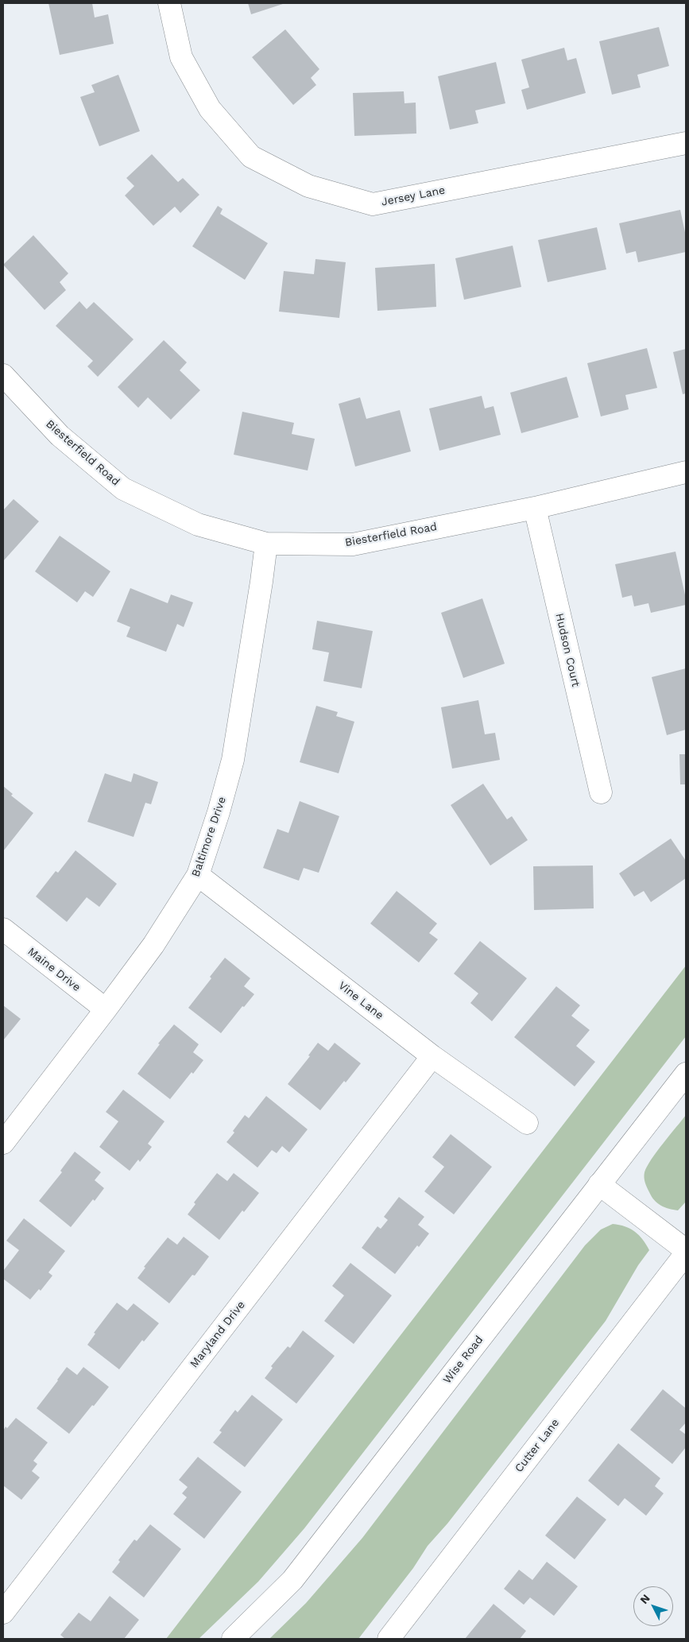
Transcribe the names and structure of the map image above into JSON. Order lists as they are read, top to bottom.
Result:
{
  "streets": {
    "street": [
      "Jersey Lane",
      "Biesterfield Road",
      "Hudson Court",
      "Baltimore Drive",
      "Maine Drive",
      "Vine Lane",
      "Maryland Drive",
      "Wise Road",
      "Cutter Lane"
    ]
  },
  "crossings": [
    ["Biesterfield Road", "Hudson Court"],
    ["Biesterfield Road", "Baltimore Drive"],
    ["Baltimore Drive", "Maine Drive"],
    ["Baltimore Drive", "Vine Lane"],
    ["Vine Lane", "Maryland Drive"]
  ],
  "north": "top left"
}
